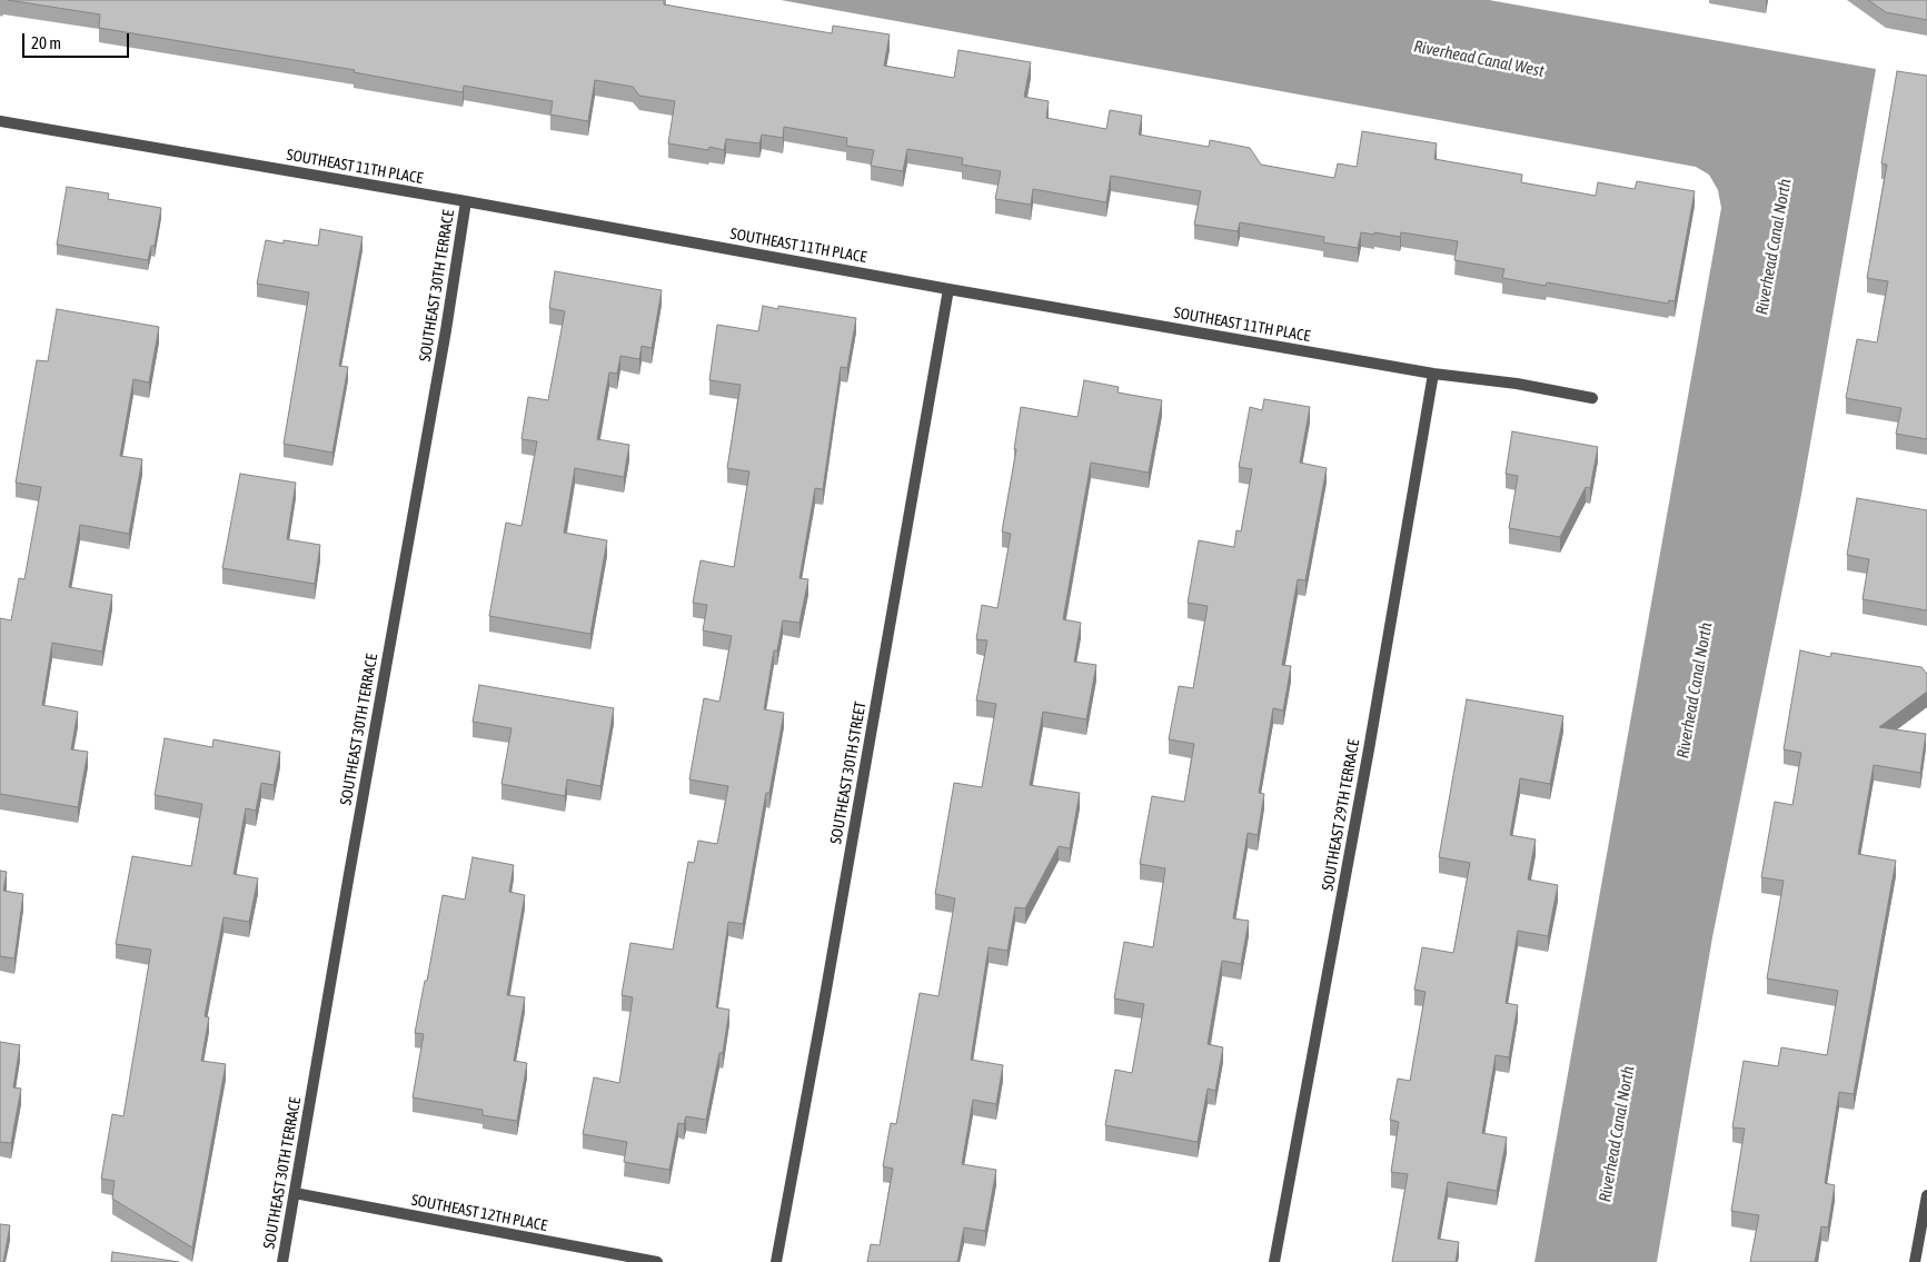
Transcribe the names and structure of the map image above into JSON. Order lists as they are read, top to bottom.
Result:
{
  "streets": {
    "street": [
      "SOUTHEAST 11TH PLACE",
      "SOUTHEAST 30TH TERRACE",
      "SOUTHEAST 30TH STREET",
      "SOUTHEAST 29TH TERRACE",
      "SOUTHEAST 12TH PLACE"
    ]
  },
  "crossings": [
    ["SOUTHEAST 11TH PLACE", "SOUTHEAST 30TH TERRACE"],
    ["SOUTHEAST 11TH PLACE", "SOUTHEAST 30TH STREET"],
    ["SOUTHEAST 11TH PLACE", "SOUTHEAST 29TH TERRACE"],
    ["SOUTHEAST 30TH TERRACE", "SOUTHEAST 12TH PLACE"]
  ],
  "water": ["Riverhead Canal West", "Riverhead Canal North"],
  "scale_bar": "20 m"
}
